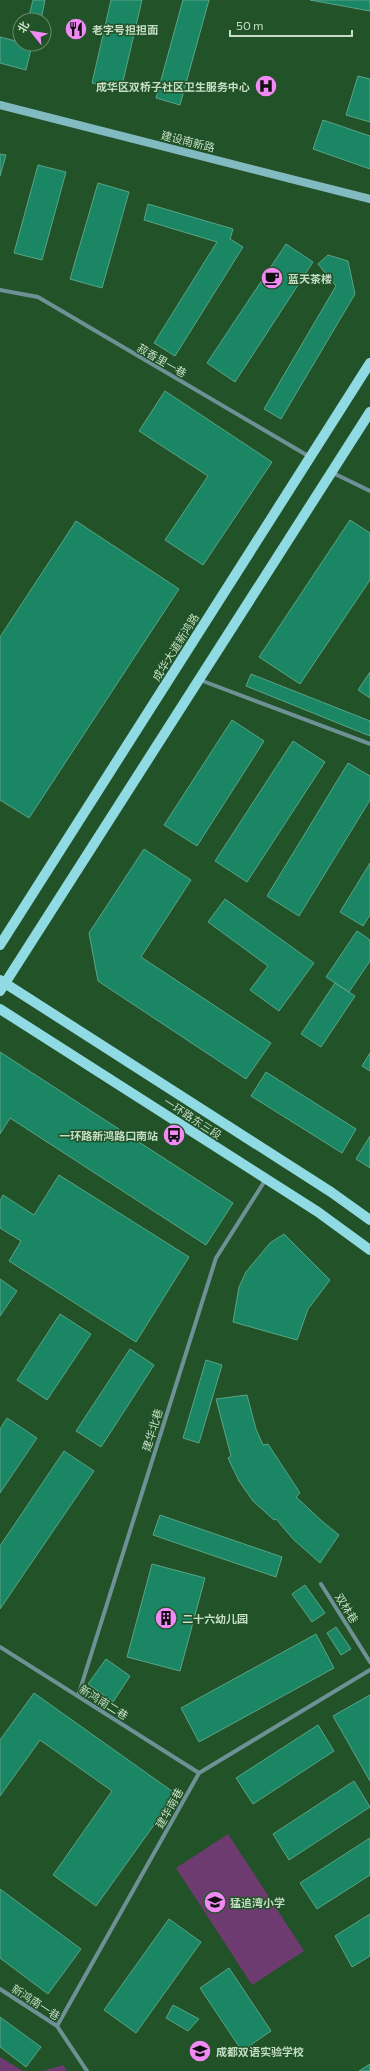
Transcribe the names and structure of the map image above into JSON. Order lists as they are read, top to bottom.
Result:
{
  "streets": {
    "main road": ["成华大道新鸿路", "一环路东三段"],
    "street": [
      "建设南新路",
      "菽香里一巷",
      "建华北巷",
      "双林巷",
      "新鸿南二巷",
      "建华南巷",
      "新鸿南一巷"
    ]
  },
  "crossings": [
    ["菽香里一巷", "成华大道新鸿路"],
    ["一环路东三段", "建华北巷"],
    ["建华北巷", "新鸿南二巷"],
    ["新鸿南二巷", "建华南巷"],
    ["建华南巷", "新鸿南一巷"]
  ],
  "places": {
    "restaurant": ["老字号担担面"],
    "hospital": ["成华区双桥子社区卫生服务中心"],
    "cafe": ["蓝天茶楼"],
    "bus stop": ["一环路新鸿路口南站"],
    "building": ["二十六幼儿园"],
    "school or university": ["猛追湾小学", "成都双语实验学校"]
  },
  "scale_bar": "50 m",
  "north": "top left"
}
